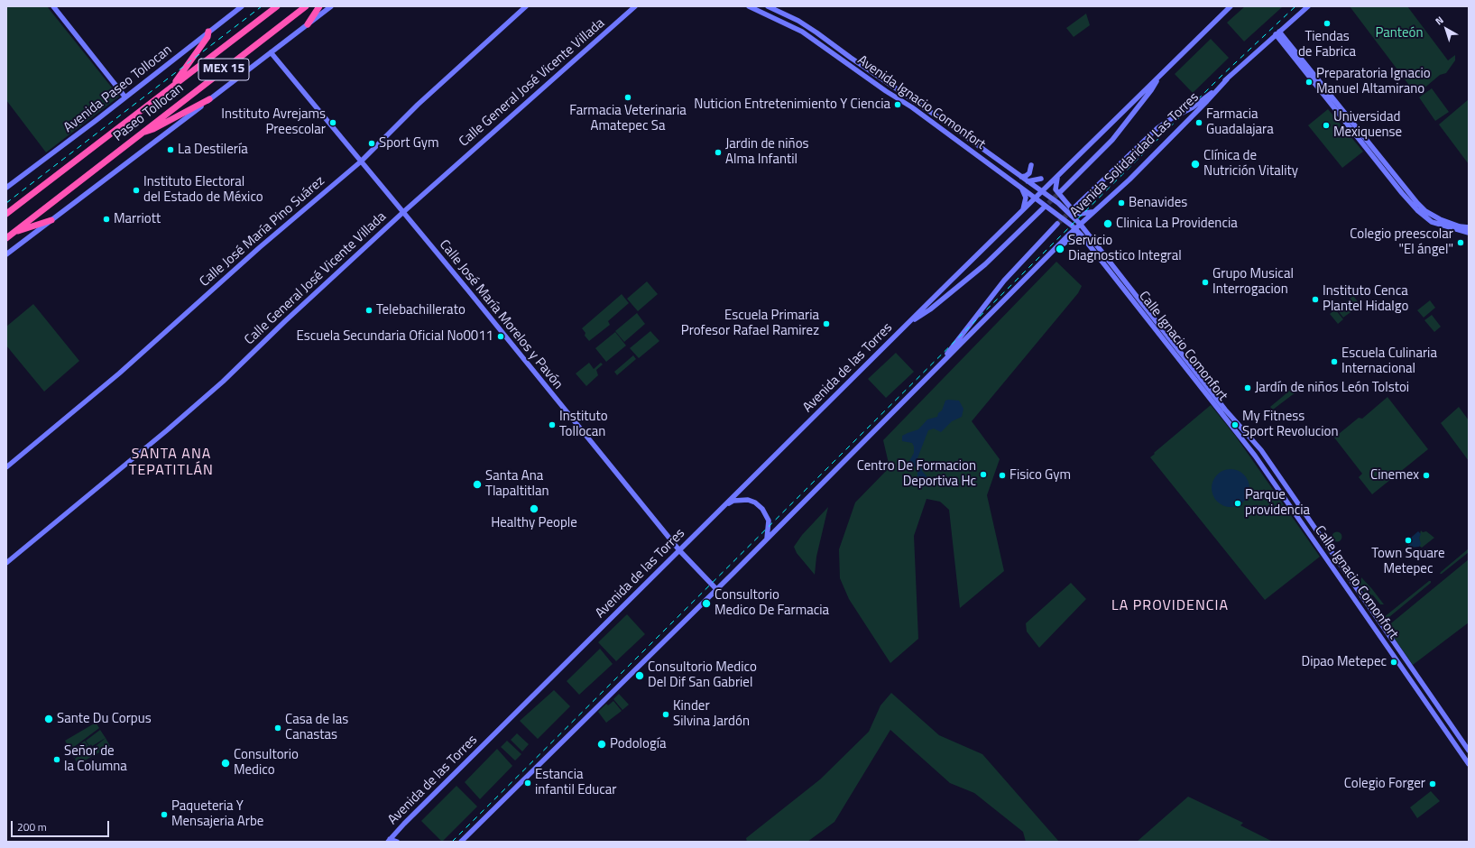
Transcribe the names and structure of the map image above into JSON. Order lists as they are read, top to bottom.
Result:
{
  "streets": {
    "highway": ["MEX 15", "Paseo Tollocan"],
    "main road": [
      "Calle General José Vicente Villada",
      "Avenida Paseo Tollocan",
      "Avenida Ignacio Comonfort",
      "Avenida Solidaridad Las Torres",
      "Calle José María Pino Suárez",
      "Calle José María Morelos y Pavón",
      "Calle Ignacio Comonfort",
      "Avenida de las Torres"
    ]
  },
  "crossings": [
    ["Calle General José Vicente Villada", "Calle José María Morelos y Pavón"],
    ["Avenida Ignacio Comonfort", "Avenida Solidaridad Las Torres"],
    ["Avenida Ignacio Comonfort", "Calle Ignacio Comonfort"],
    ["Avenida Solidaridad Las Torres", "Calle Ignacio Comonfort"],
    ["Avenida Solidaridad Las Torres", "Avenida de las Torres"],
    ["Calle José María Pino Suárez", "Calle José María Morelos y Pavón"],
    ["Calle José María Morelos y Pavón", "Avenida de las Torres"]
  ],
  "districts": ["SANTA ANA TEPATITLÁN", "LA PROVIDENCIA"],
  "parks": ["Panteón"],
  "places": [
    "Tiendas de Fabrica",
    "Preparatoria Ignacio Manuel Altamirano",
    "Farmacia Veterinaria Amatepec Sa",
    "Nuticion Entretenimiento Y Ciencia",
    "Instituto Avrejams Preescolar",
    "Farmacia Guadalajara",
    "Universidad Mexiquense",
    "Sport Gym",
    "La Destilería",
    "Jardin de niños Alma Infantil",
    "Clínica de Nutrición Vitality",
    "Instituto Electoral del Estado de México",
    "Benavides",
    "Marriott",
    "Clinica La Providencia",
    "Colegio preescolar \"El ángel\"",
    "Servicio Diagnostico Integral",
    "Grupo Musical Interrogacion",
    "Instituto Cenca Plantel Hidalgo",
    "Telebachillerato",
    "Escuela Primaria Profesor Rafael Ramirez",
    "Escuela Secundaria Oficial No0011",
    "Escuela Culinaria Internacional",
    "Jardín de niños León Tolstoi",
    "Instituto Tollocan",
    "My Fitness Sport Revolucion",
    "Centro De Formacion Deportiva Hc",
    "Fisico Gym",
    "Cinemex",
    "Santa Ana Tlapaltitlan",
    "Parque providencia",
    "Healthy People",
    "Town Square Metepec",
    "Consultorio Medico De Farmacia",
    "Dipao Metepec",
    "Consultorio Medico Del Dif San Gabriel",
    "Kinder Silvina Jardón",
    "Sante Du Corpus",
    "Casa de las Canastas",
    "Podología",
    "Señor de la Columna",
    "Consultorio Medico",
    "Estancia infantil Educar",
    "Colegio Forger",
    "Paqueteria Y Mensajeria Arbe"
  ],
  "scale_bar": "200 m",
  "north": "top left"
}
